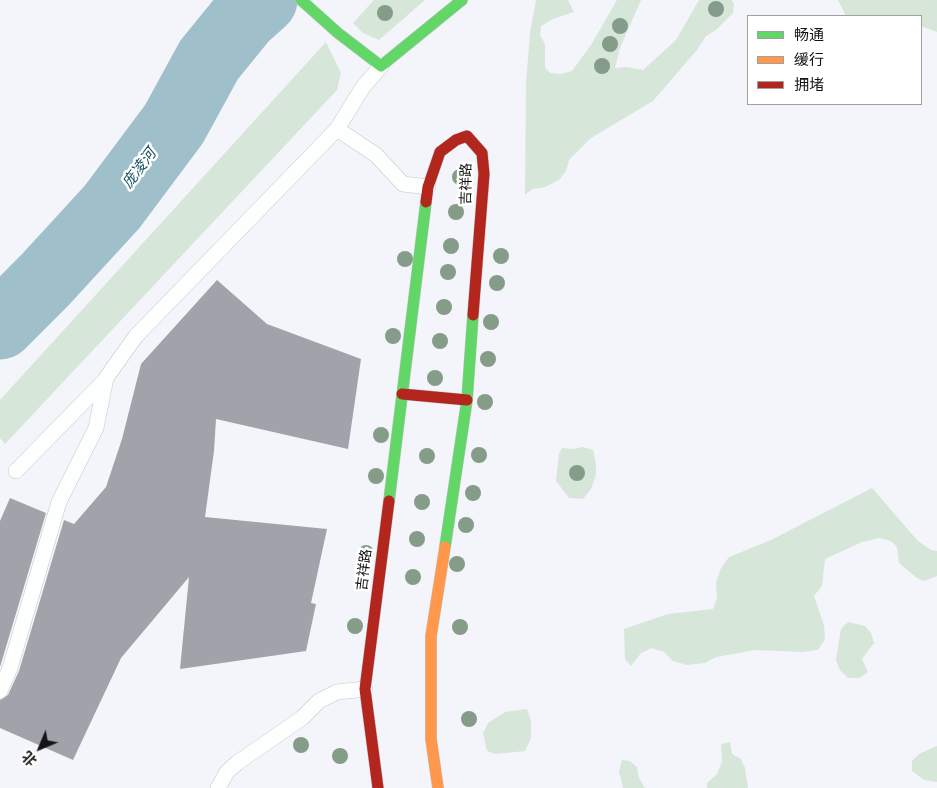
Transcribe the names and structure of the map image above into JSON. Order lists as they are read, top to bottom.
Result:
{
  "streets": {
    "main road": ["吉祥路"]
  },
  "water": ["庞凌河"],
  "legend": ["畅通", "缓行", "拥堵"],
  "north": "bottom left"
}
